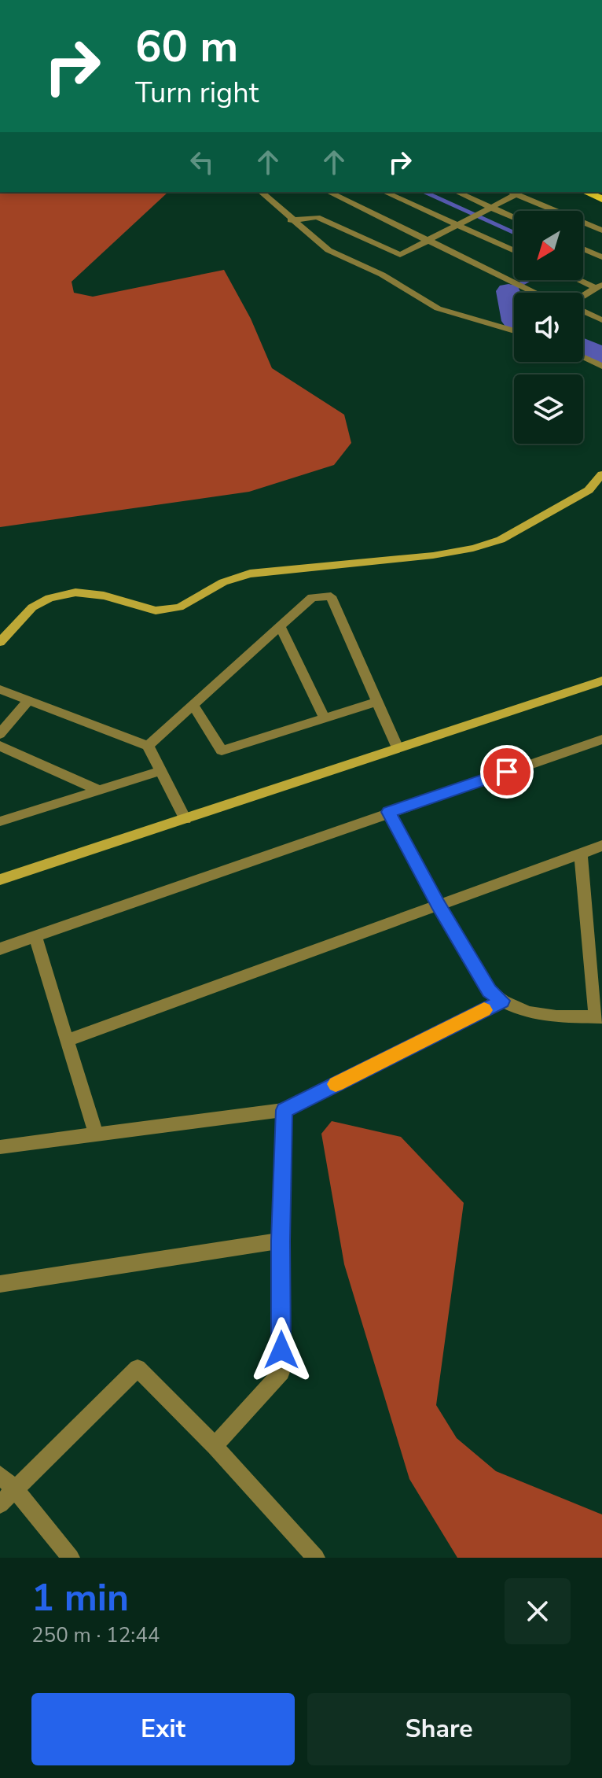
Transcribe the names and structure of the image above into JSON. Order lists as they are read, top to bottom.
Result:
{
  "north": "bottom left",
  "page": {
    "turn": ["60 m", "Turn right"],
    "heading": ["1 min", "250 m · 12:44"],
    "buttons": ["Exit", "Share"]
  }
}
